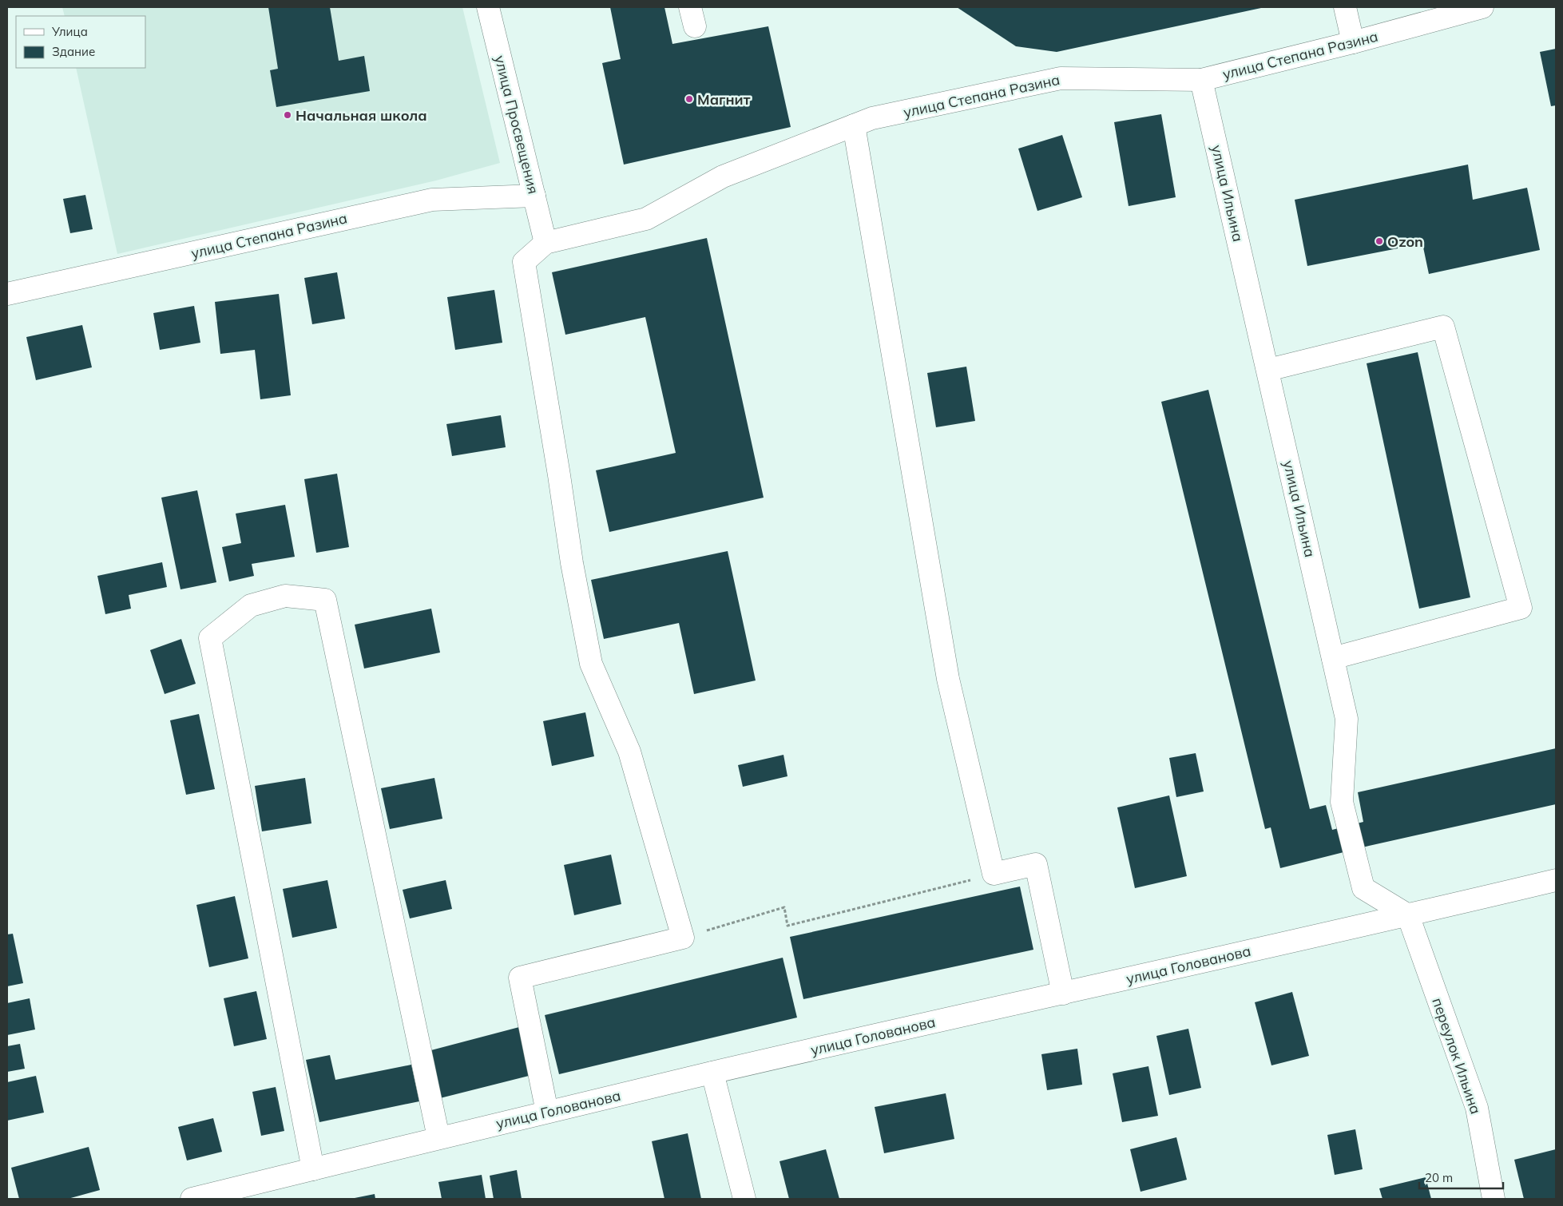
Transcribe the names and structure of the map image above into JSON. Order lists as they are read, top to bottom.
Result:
{
  "streets": {
    "street": [
      "улица Степана Разина",
      "улица Просвещения",
      "улица Ильина",
      "улица Голованова",
      "переулок Ильина"
    ]
  },
  "crossings": [
    ["улица Степана Разина", "улица Просвещения"],
    ["улица Степана Разина", "улица Ильина"],
    ["улица Ильина", "улица Голованова"],
    ["улица Ильина", "переулок Ильина"],
    ["улица Голованова", "переулок Ильина"]
  ],
  "places": ["Магнит", "Начальная школа", "Ozon"],
  "legend": ["Улица", "Здание"],
  "scale_bar": "20 m"
}
